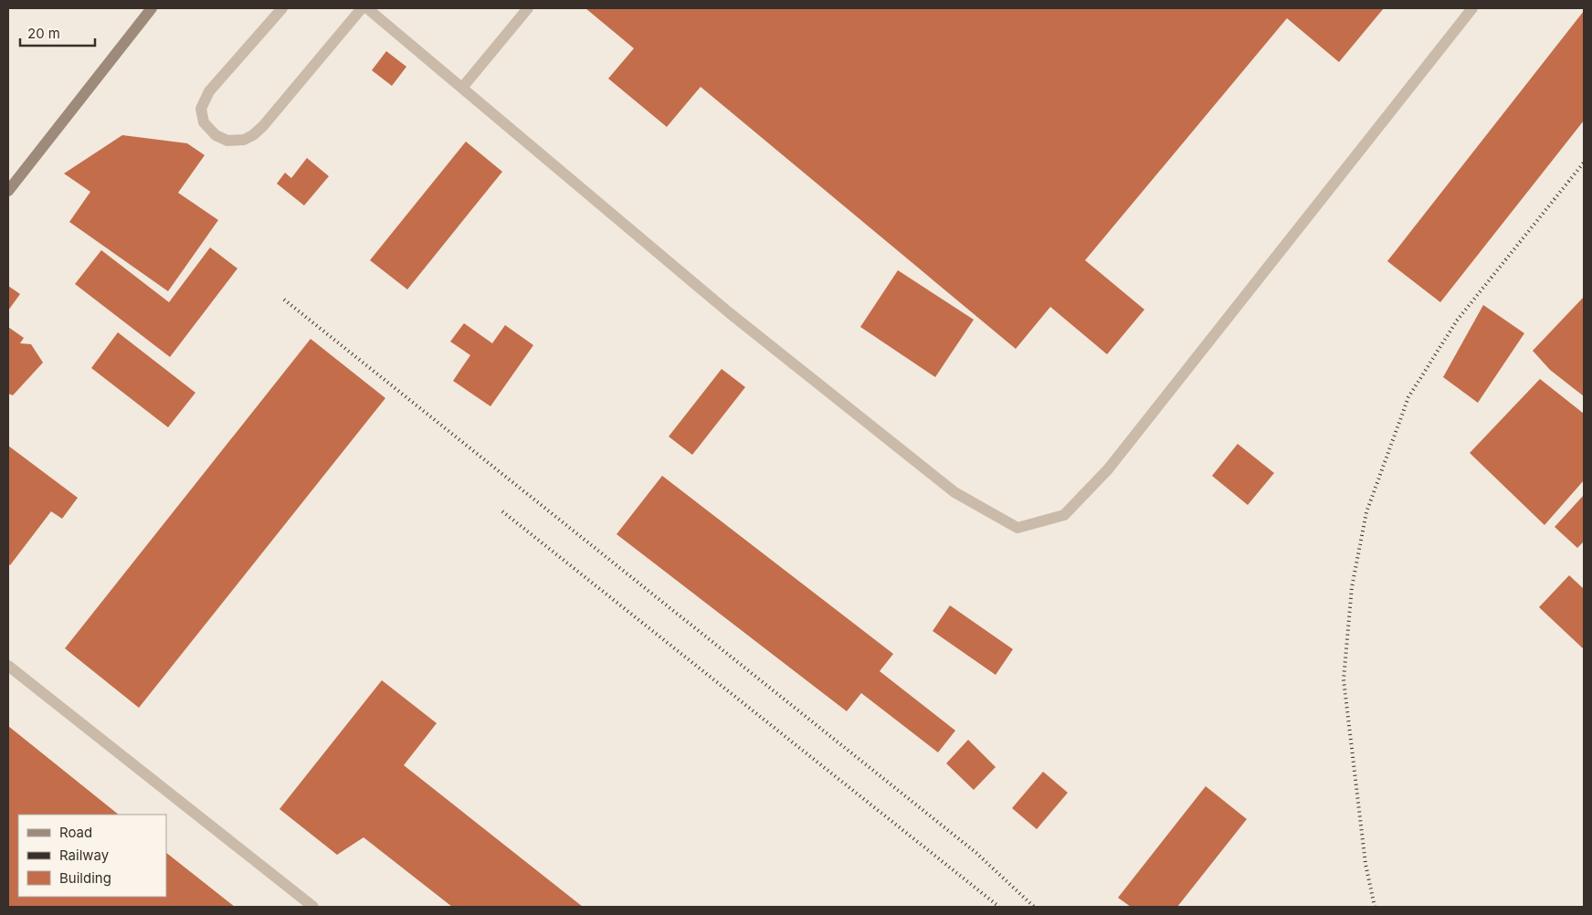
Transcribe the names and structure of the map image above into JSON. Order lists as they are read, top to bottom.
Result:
{
  "legend": ["Road", "Railway", "Building"],
  "scale_bar": "20 m"
}
